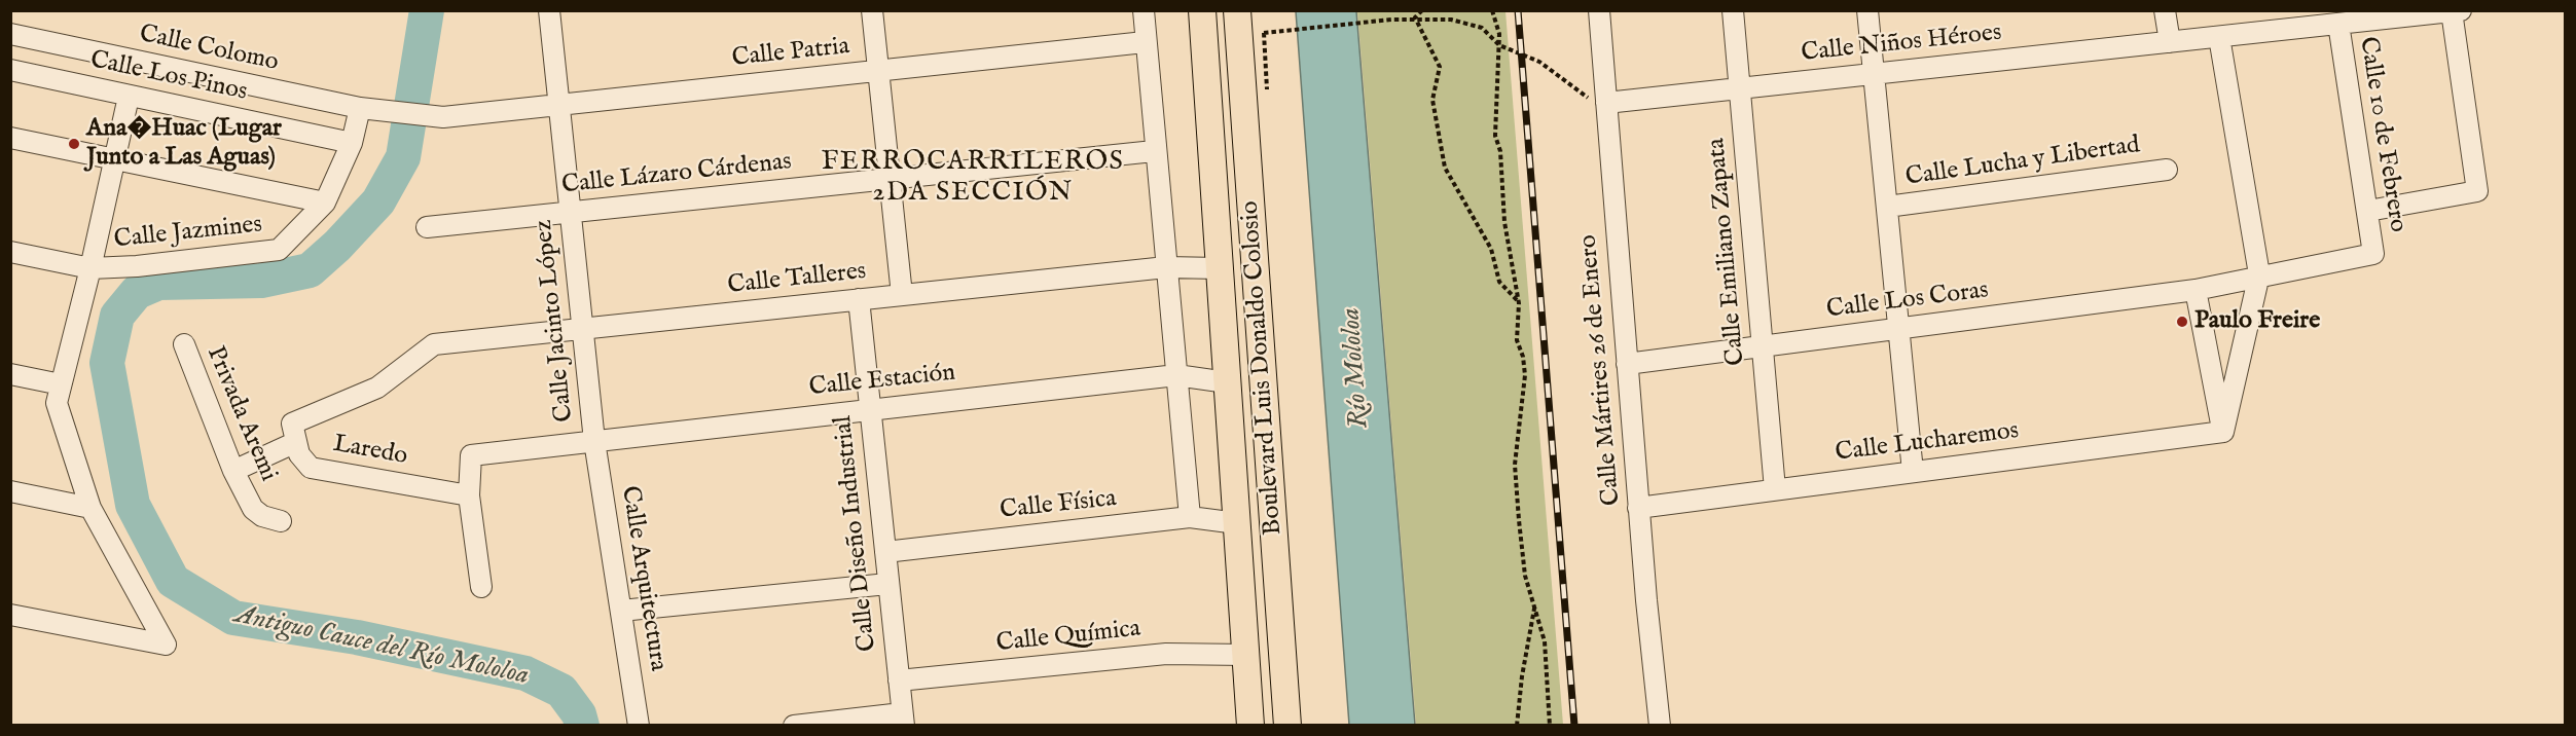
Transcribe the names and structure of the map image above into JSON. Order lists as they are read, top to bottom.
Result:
{
  "streets": {
    "main road": ["Boulevard Luis Donaldo Colosio"],
    "street": [
      "Calle Niños Héroes",
      "Calle Colomo",
      "Calle Patria",
      "Calle Los Pinos",
      "Calle 10 de Febrero",
      "Calle Lucha y Libertad",
      "Calle Lázaro Cárdenas",
      "Calle Jazmines",
      "Calle Emiliano Zapata",
      "Calle Talleres",
      "Calle Los Coras",
      "Calle Jacinto López",
      "Calle Mártires 26 de Enero",
      "Calle Estación",
      "Privada Aremi",
      "Calle Lucharemos",
      "Laredo",
      "Calle Física",
      "Calle Diseño Industrial",
      "Calle Arquitectura",
      "Calle Química"
    ]
  },
  "crossings": [
    ["Calle Niños Héroes", "Calle 10 de Febrero"],
    ["Calle Niños Héroes", "Calle Emiliano Zapata"],
    ["Calle Niños Héroes", "Calle Mártires 26 de Enero"],
    ["Calle Colomo", "Calle Patria"],
    ["Calle Colomo", "Calle Jazmines"],
    ["Calle Patria", "Calle Jacinto López"],
    ["Calle Los Pinos", "Calle Jazmines"],
    ["Calle Lázaro Cárdenas", "Calle Jacinto López"],
    ["Calle Emiliano Zapata", "Calle Los Coras"],
    ["Calle Emiliano Zapata", "Calle Lucharemos"],
    ["Calle Talleres", "Calle Jacinto López"],
    ["Calle Talleres", "Boulevard Luis Donaldo Colosio"],
    ["Calle Talleres", "Laredo"],
    ["Calle Talleres", "Calle Diseño Industrial"],
    ["Calle Los Coras", "Calle Mártires 26 de Enero"],
    ["Calle Jacinto López", "Calle Estación"],
    ["Calle Jacinto López", "Calle Arquitectura"],
    ["Boulevard Luis Donaldo Colosio", "Calle Estación"],
    ["Boulevard Luis Donaldo Colosio", "Calle Física"],
    ["Boulevard Luis Donaldo Colosio", "Calle Química"],
    ["Calle Mártires 26 de Enero", "Calle Lucharemos"],
    ["Calle Estación", "Calle Diseño Industrial"],
    ["Calle Estación", "Calle Arquitectura"],
    ["Calle Física", "Calle Diseño Industrial"],
    ["Calle Diseño Industrial", "Calle Química"]
  ],
  "districts": ["FERROCARRILEROS 2DA SECCIÓN"],
  "water": ["Río Mololoa", "Antiguo Cauce del Río Mololoa"],
  "places": ["Ana�Huac (Lugar Junto a Las Aguas)", "Paulo Freire"]
}
